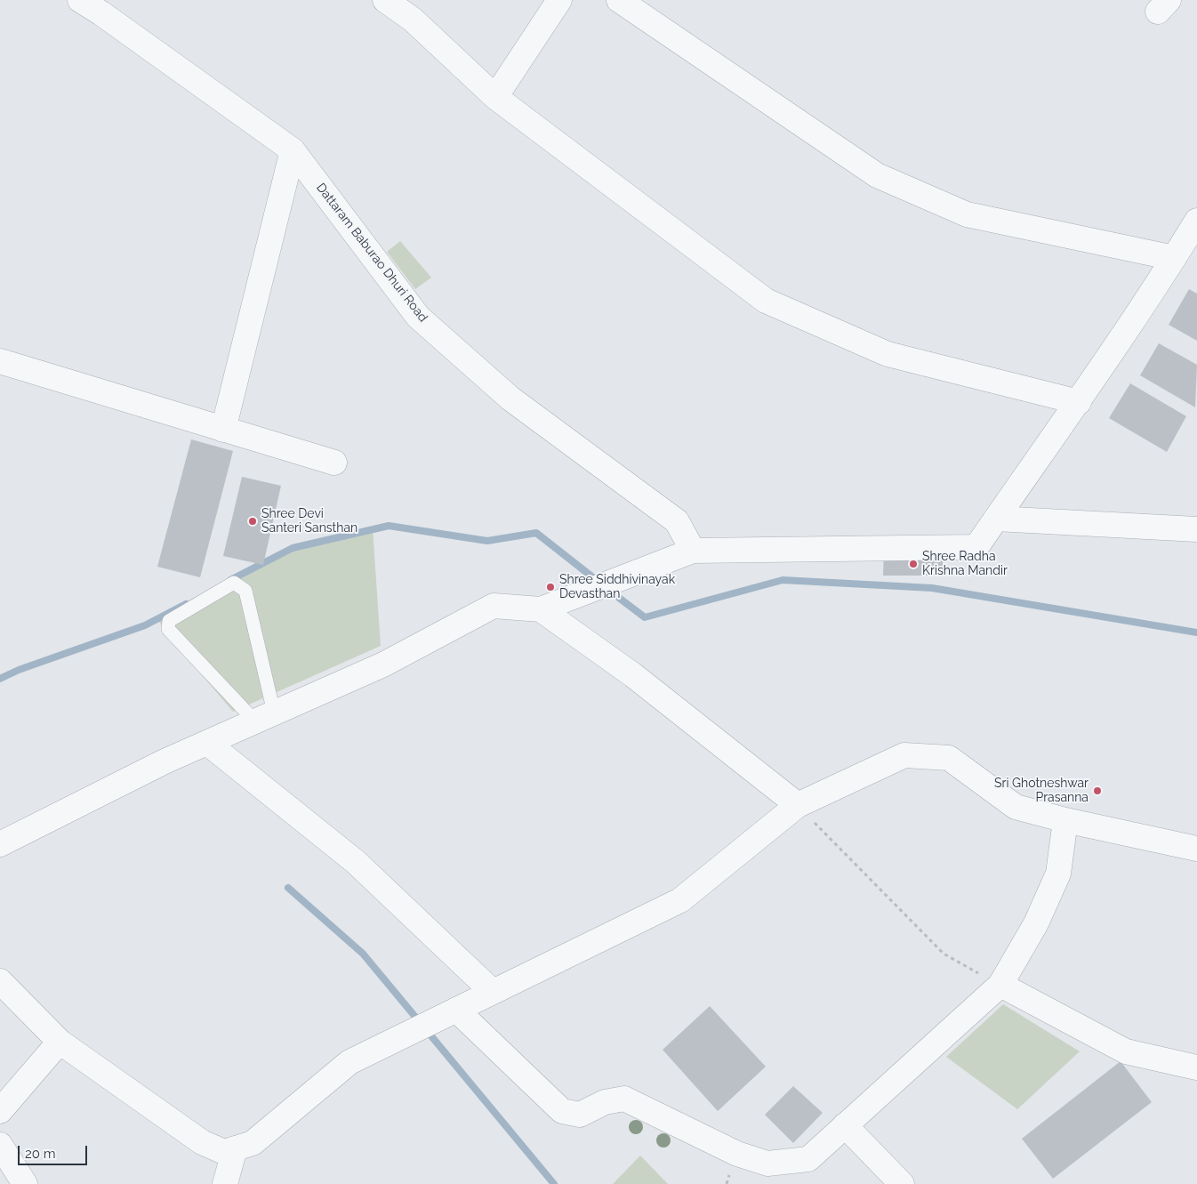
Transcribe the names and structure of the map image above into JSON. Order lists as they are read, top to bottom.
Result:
{
  "streets": {
    "street": ["Dattaram Baburao Dhuri Road"]
  },
  "places": [
    "Shree Devi Santeri Sansthan",
    "Shree Radha Krishna Mandir",
    "Shree Siddhivinayak Devasthan",
    "Sri Ghotneshwar Prasanna"
  ],
  "scale_bar": "20 m"
}
